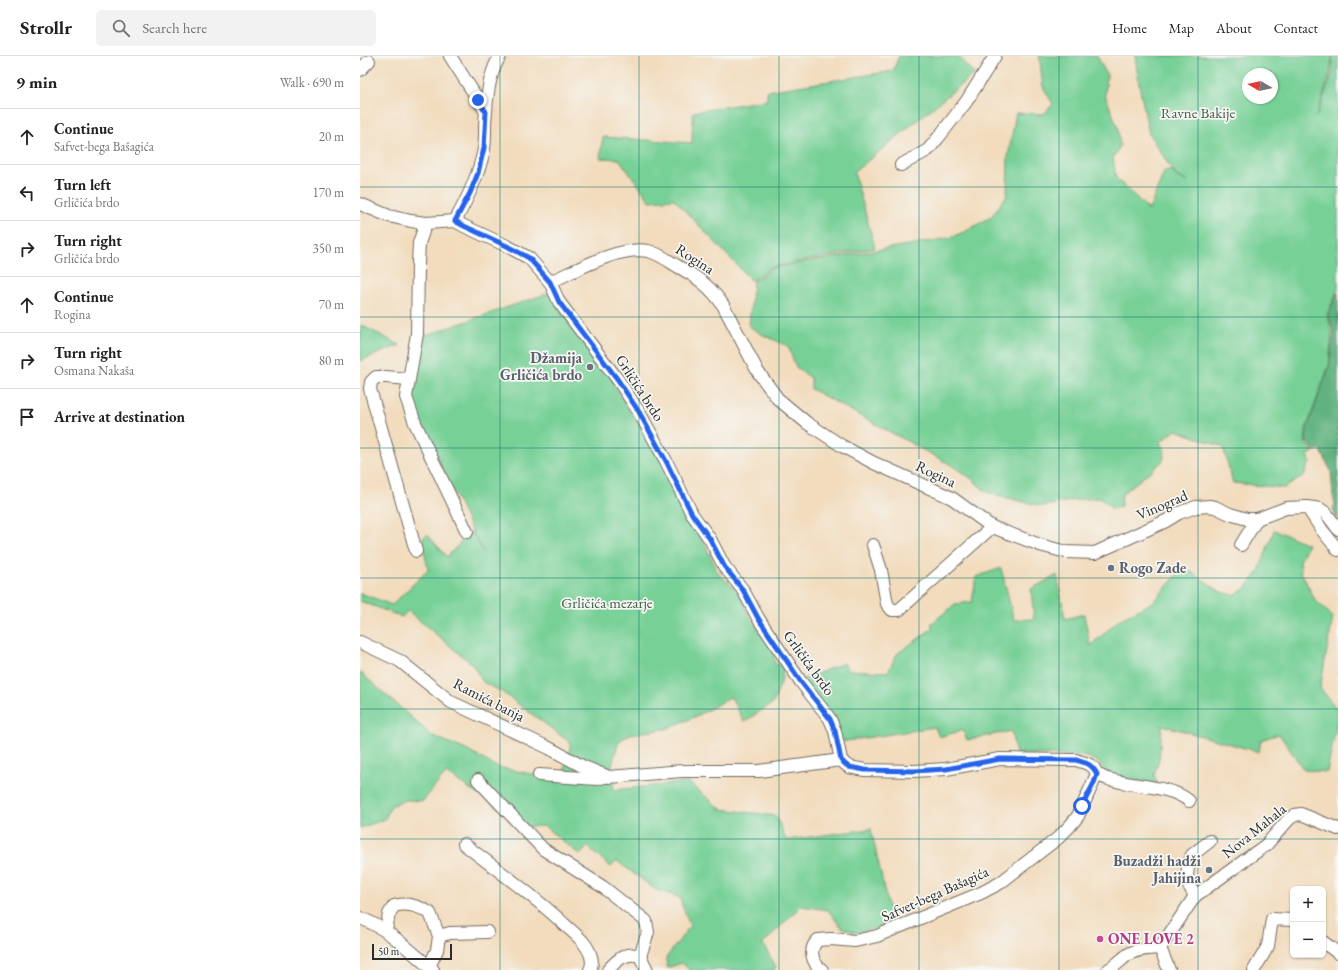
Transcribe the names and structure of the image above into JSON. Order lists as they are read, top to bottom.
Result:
{
  "streets": {
    "street": [
      "Rogina",
      "Grličića brdo",
      "Vinograd",
      "Ramića banja",
      "Nova Mahala",
      "Safvet-bega Bašagića"
    ]
  },
  "crossings": [
    ["Rogina", "Grličića brdo"],
    ["Rogina", "Vinograd"],
    ["Grličića brdo", "Ramića banja"]
  ],
  "parks": ["Ravne Bakije", "Grličića mezarje"],
  "places": [
    "Džamija Grličića brdo",
    "Rogo Zade",
    "Buzadži hadži Jahijina",
    "ONE LOVE 2"
  ],
  "scale_bar": "50 m",
  "north": "left",
  "page": {
    "header": "Strollr",
    "search": "Search here",
    "nav": [
      "Home",
      "Map",
      "About",
      "Contact"
    ],
    "heading": ["9 min", "Walk · 690 m"],
    "list": [
      ["Continue", "Safvet-bega Bašagića", "20 m"],
      ["Turn left", "Grličića brdo", "170 m"],
      ["Turn right", "Grličića brdo", "350 m"],
      ["Continue", "Rogina", "70 m"],
      ["Turn right", "Osmana Nakaša", "80 m"],
      "Arrive at destination"
    ],
    "map_buttons": ["+", "−"],
    "scale": "50 m"
  }
}
